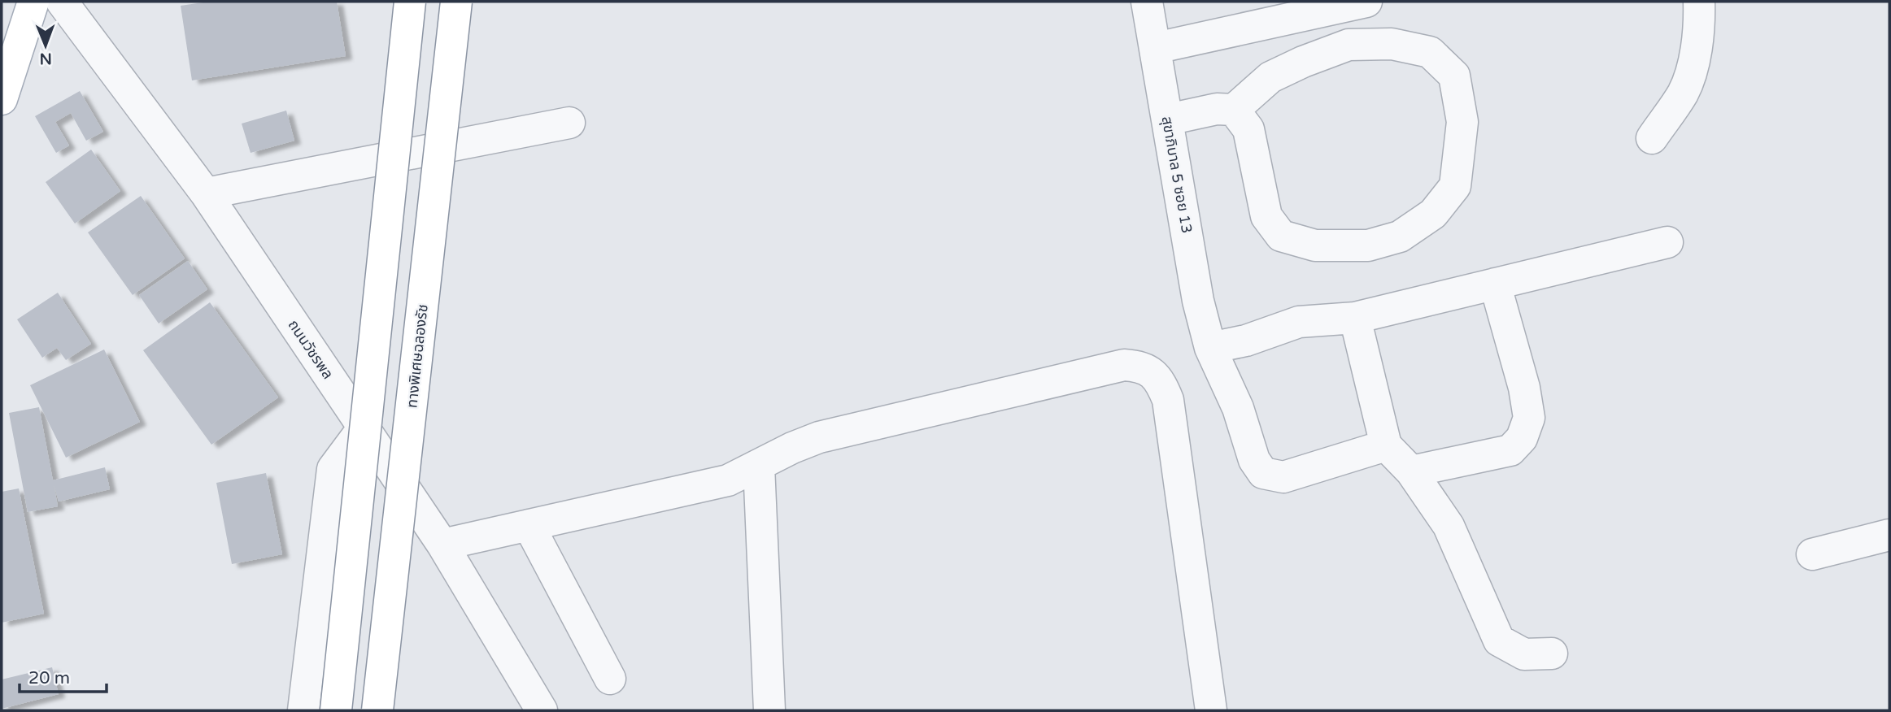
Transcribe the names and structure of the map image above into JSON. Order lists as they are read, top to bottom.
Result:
{
  "streets": {
    "main road": ["ทางพิเศษฉลองรัช"],
    "street": ["สุขาภิบาล 5 ซอย 13", "ถนนวัชรพล"]
  },
  "scale_bar": "20 m",
  "north": "bottom"
}
